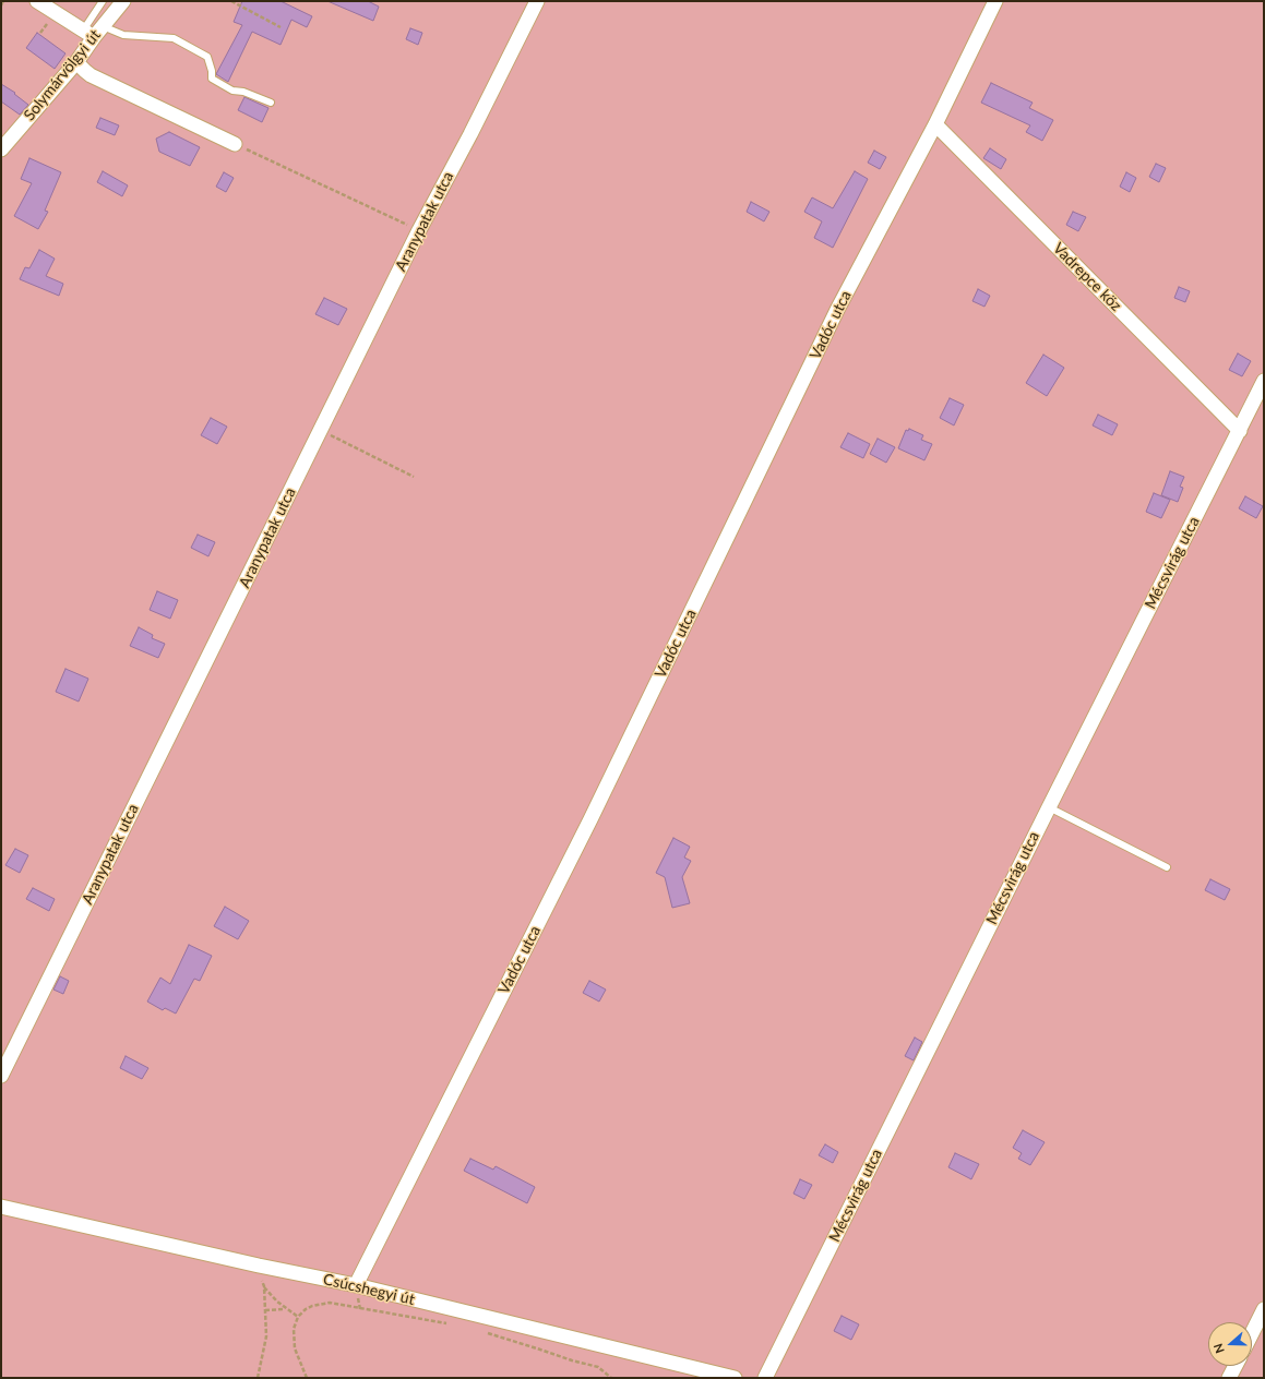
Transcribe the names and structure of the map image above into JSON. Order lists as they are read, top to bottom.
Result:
{
  "streets": {
    "street": [
      "Solymárvölgyi út",
      "Aranypatak utca",
      "Vadrepce köz",
      "Vadóc utca",
      "Mécsvirág utca",
      "Csúcshegyi út"
    ]
  },
  "crossings": [
    ["Vadrepce köz", "Vadóc utca"],
    ["Vadrepce köz", "Mécsvirág utca"],
    ["Vadóc utca", "Csúcshegyi út"]
  ],
  "north": "left"
}
